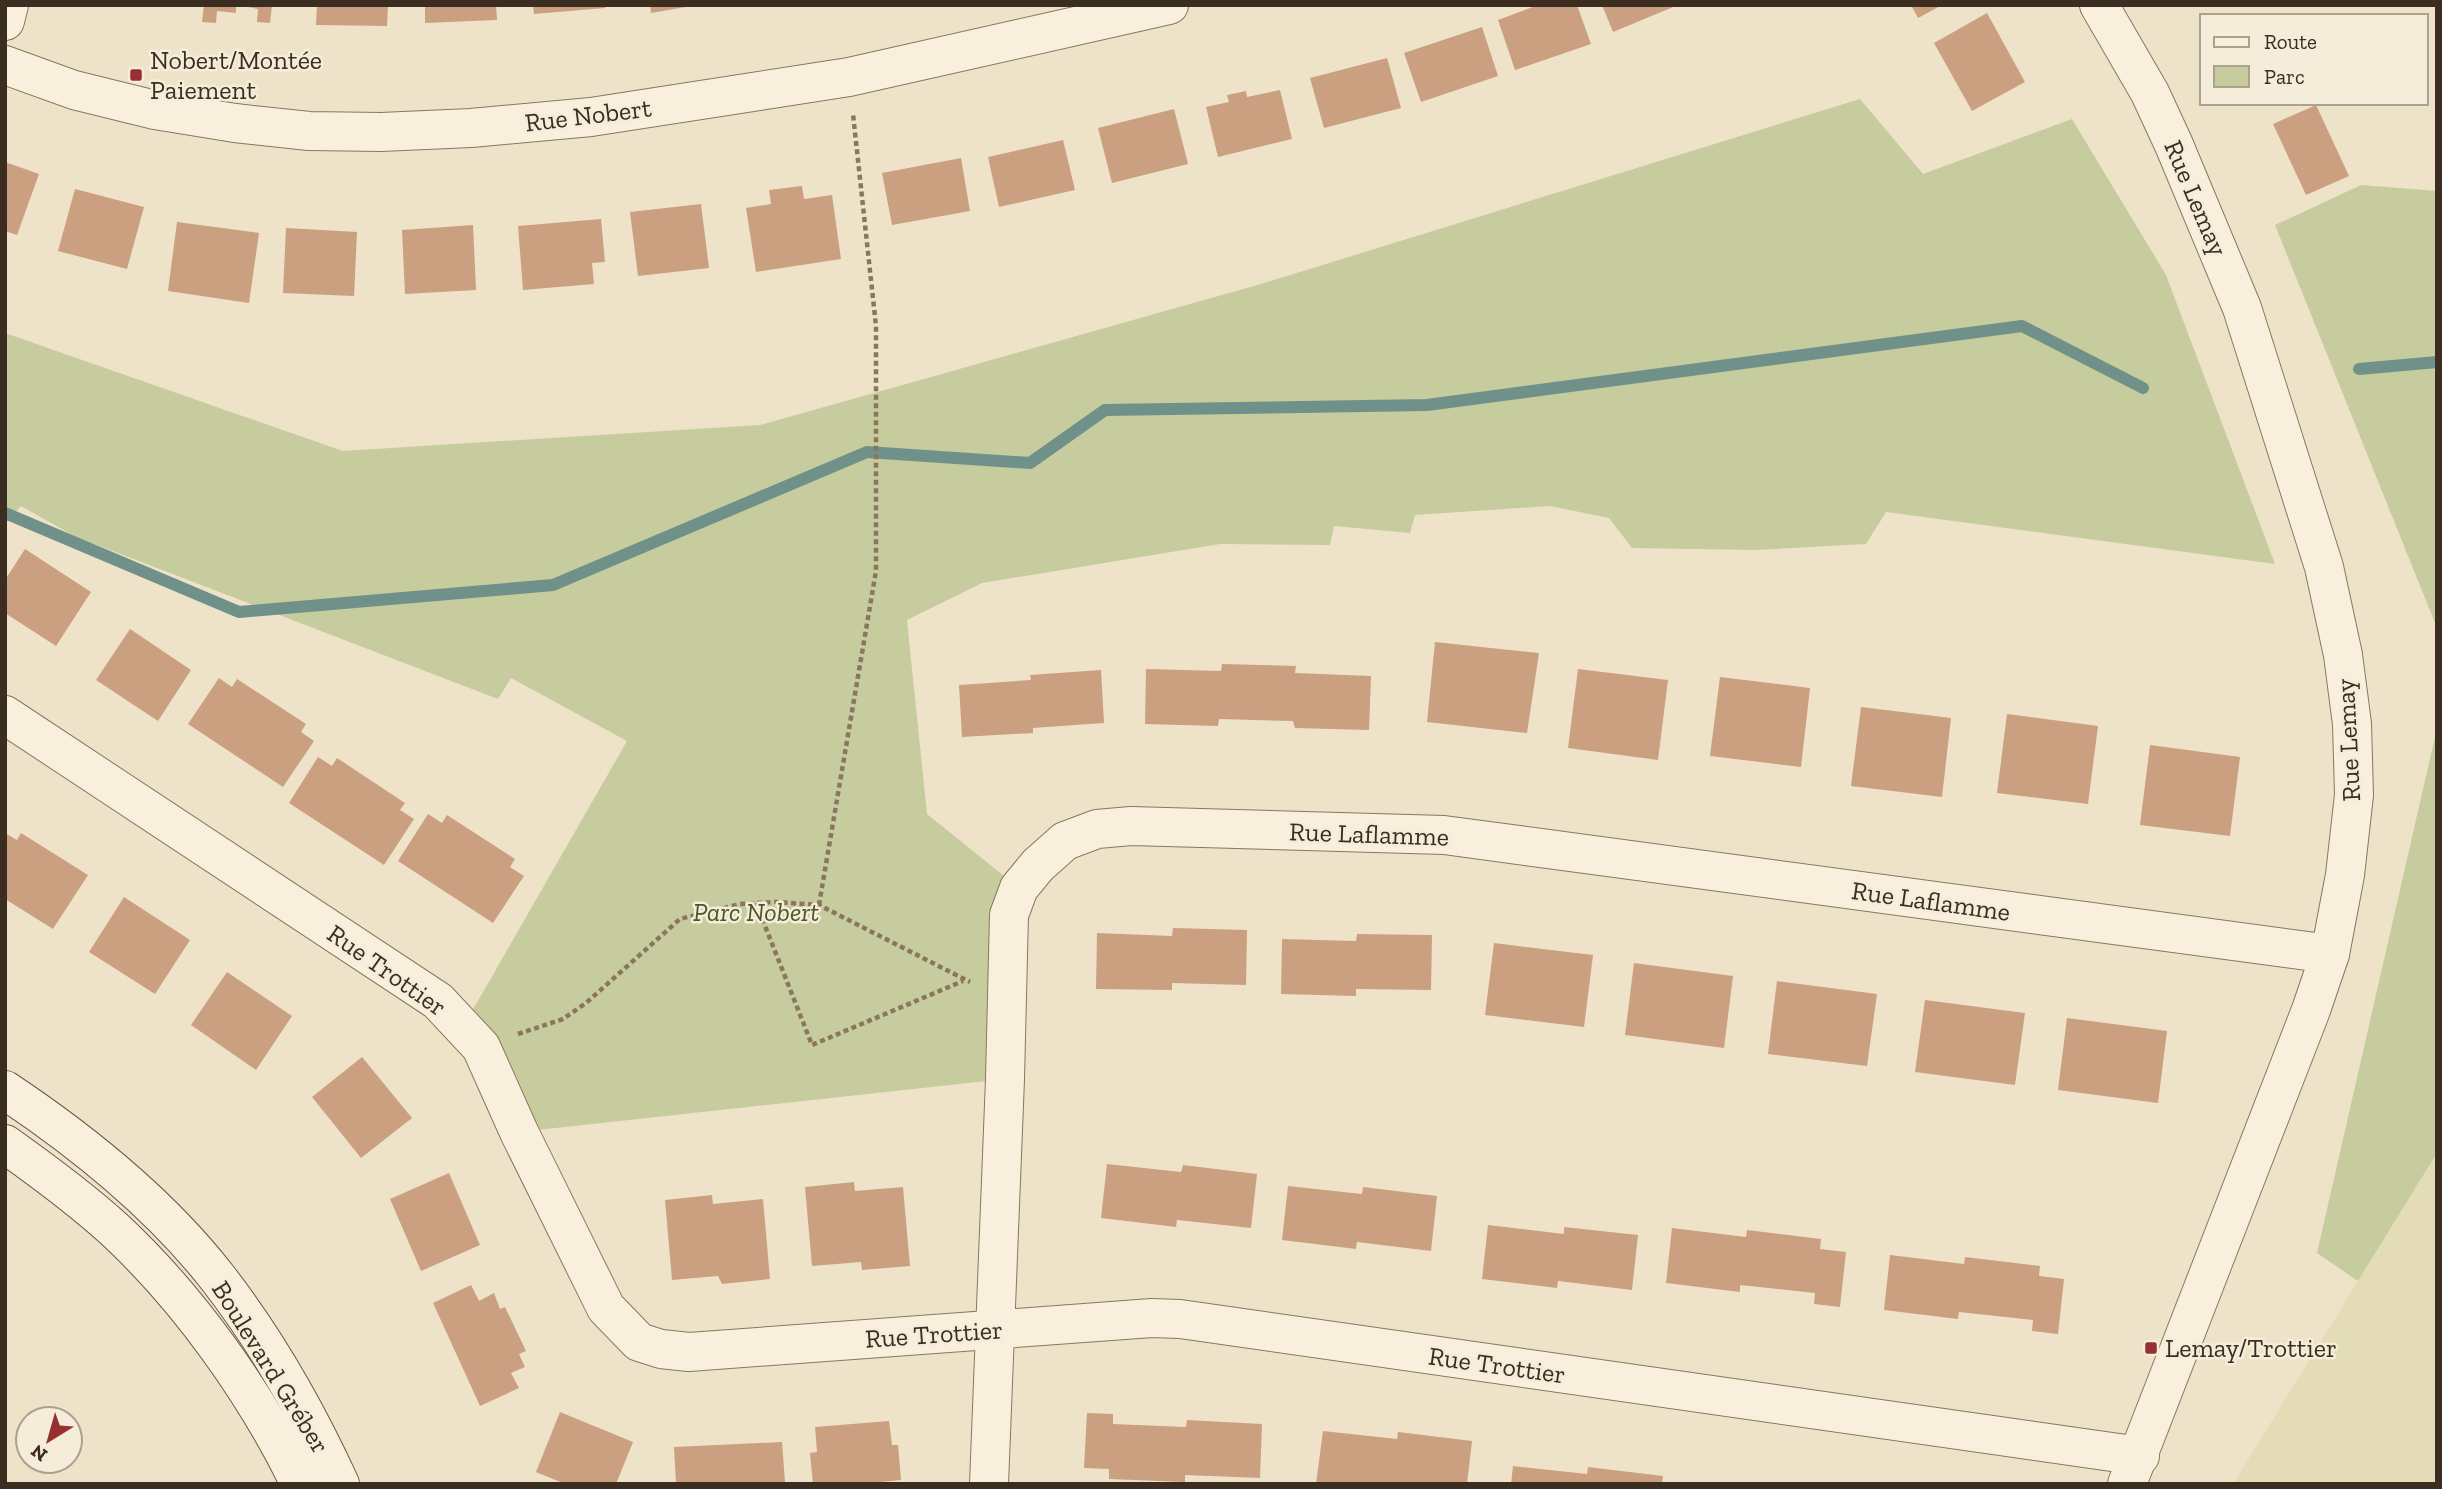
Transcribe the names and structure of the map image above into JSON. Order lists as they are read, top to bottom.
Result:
{
  "streets": {
    "street": [
      "Rue Nobert",
      "Rue Lemay",
      "Rue Laflamme",
      "Rue Trottier",
      "Boulevard Gréber"
    ]
  },
  "crossings": [
    ["Rue Lemay", "Rue Laflamme"],
    ["Rue Lemay", "Rue Trottier"],
    ["Rue Laflamme", "Rue Trottier"]
  ],
  "parks": ["Parc Nobert"],
  "places": {
    "transit": ["Nobert/Montée Paiement", "Lemay/Trottier"]
  },
  "legend": ["Route", "Parc"],
  "north": "bottom left"
}
